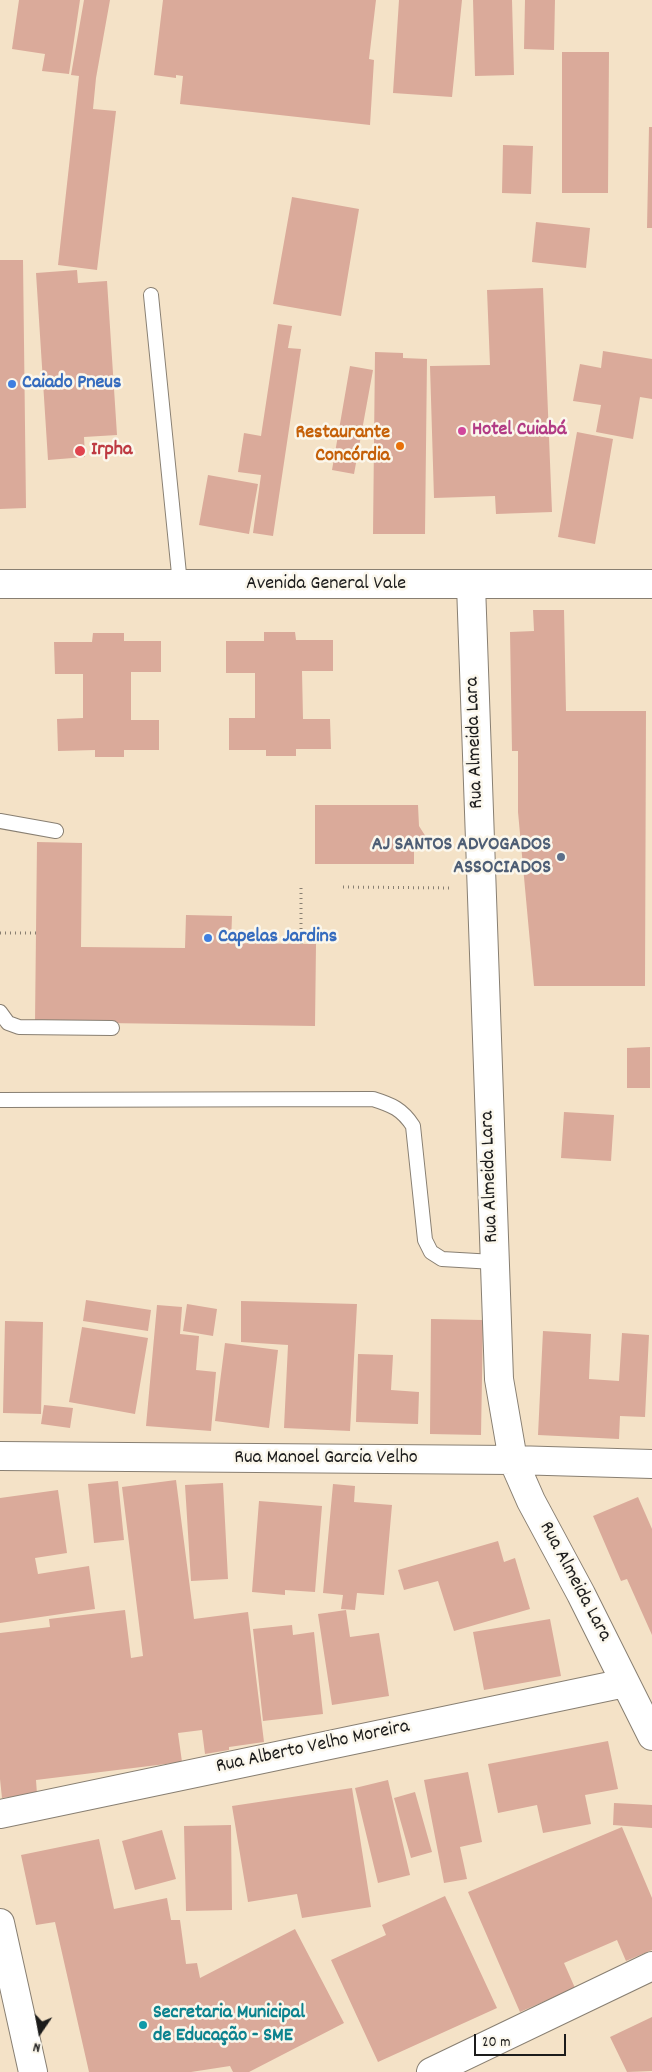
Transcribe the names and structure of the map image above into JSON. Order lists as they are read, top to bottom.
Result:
{
  "streets": {
    "street": [
      "Avenida General Vale",
      "Rua Almeida Lara",
      "Rua Manoel Garcia Velho",
      "Rua Alberto Velho Moreira"
    ]
  },
  "crossings": [
    ["Avenida General Vale", "Rua Almeida Lara"],
    ["Rua Almeida Lara", "Rua Manoel Garcia Velho"],
    ["Rua Almeida Lara", "Rua Alberto Velho Moreira"]
  ],
  "places": [
    "Caiado Pneus",
    "Hotel Cuiabá",
    "Restaurante Concórdia",
    "Irpha",
    "AJ SANTOS ADVOGADOS ASSOCIADOS",
    "Capelas Jardins",
    "Secretaria Municipal de Educação - SME"
  ],
  "scale_bar": "20 m",
  "north": "bottom"
}
